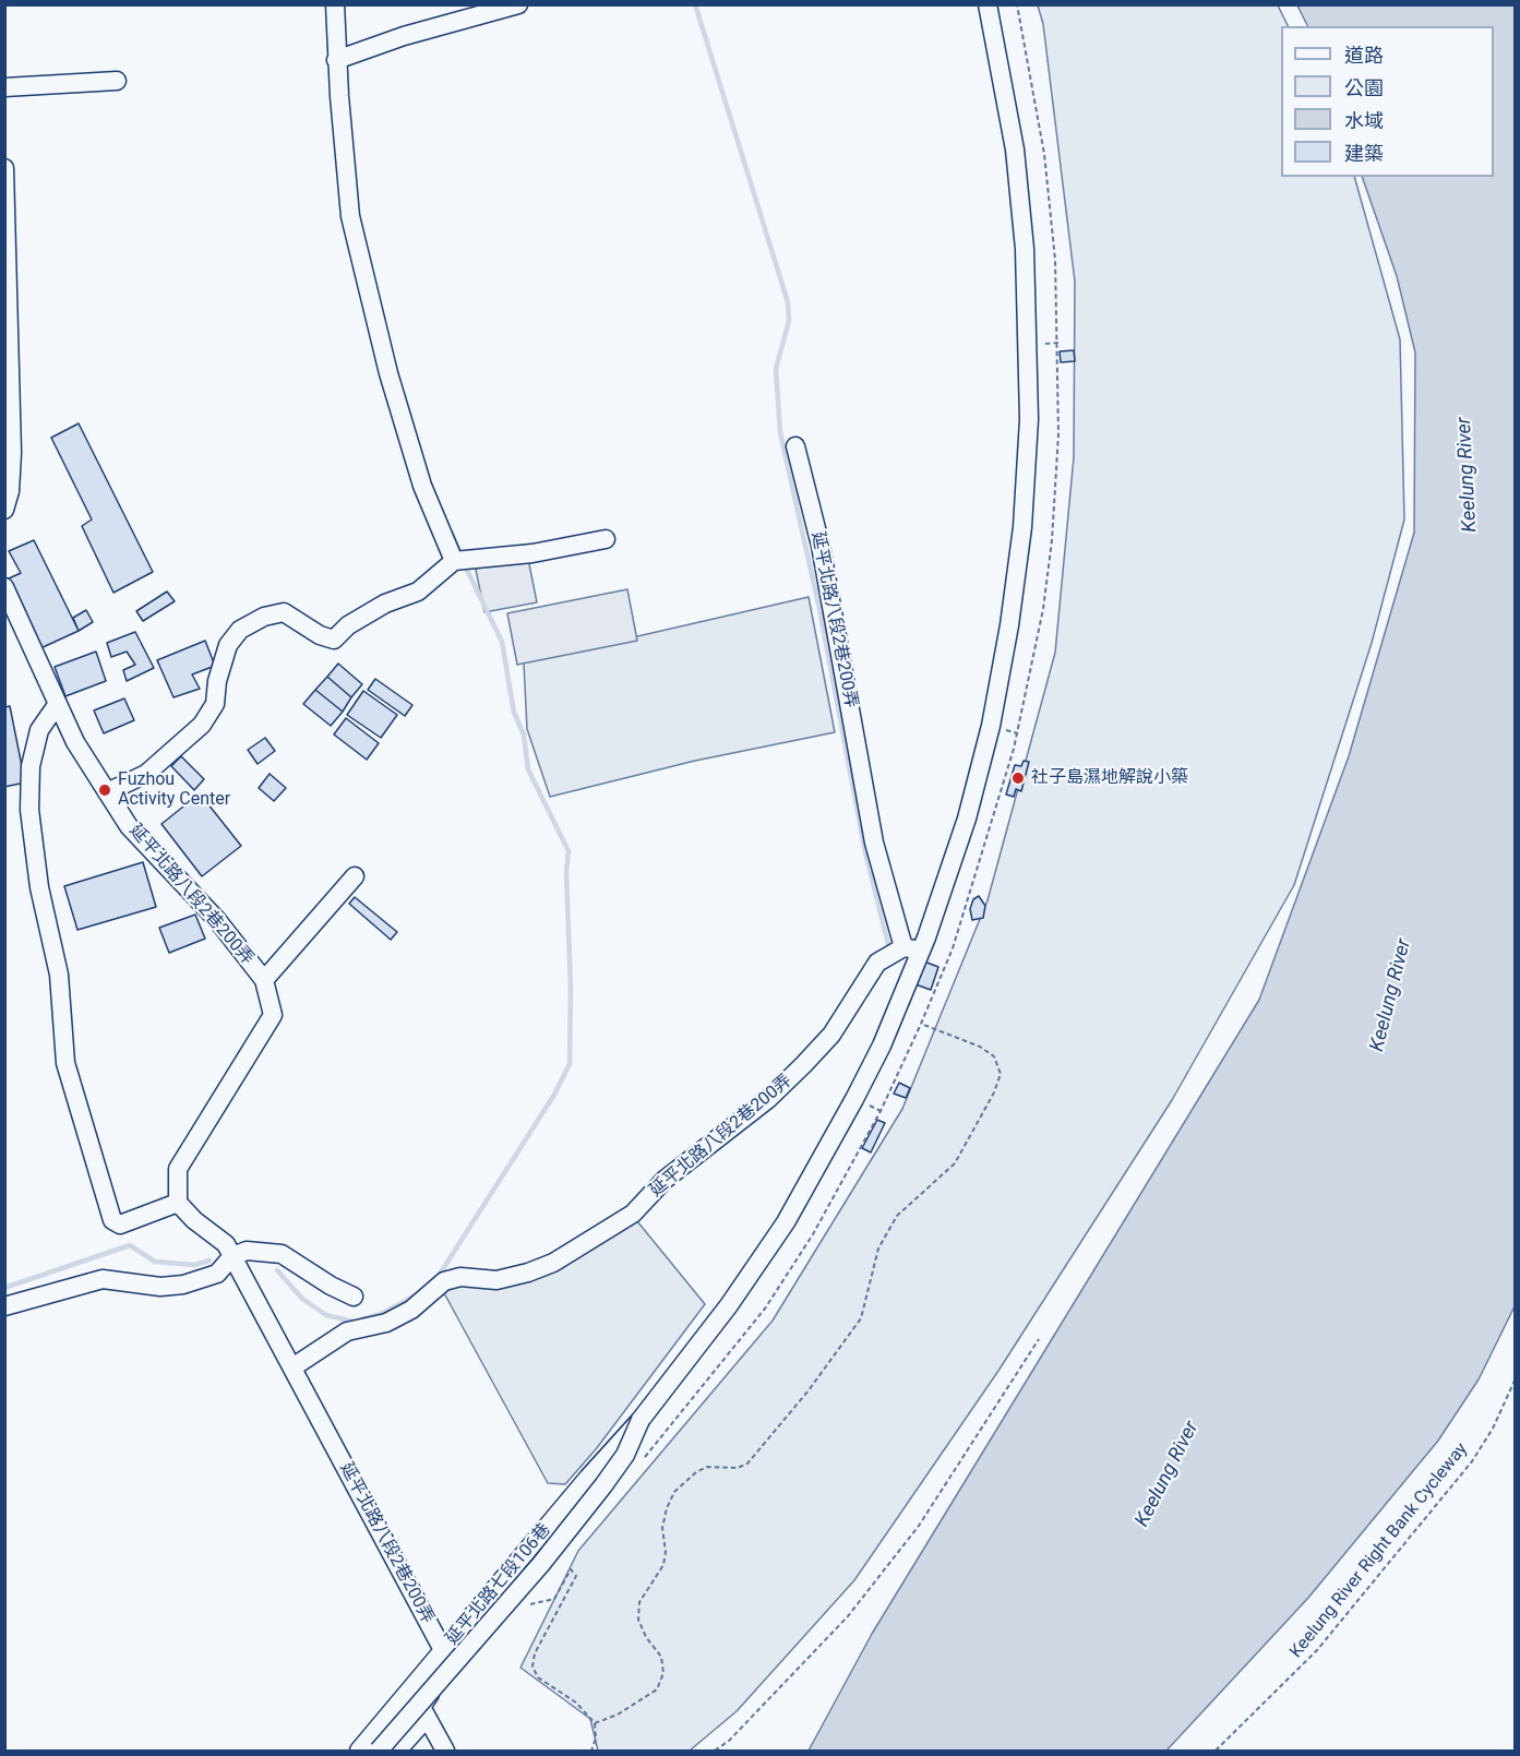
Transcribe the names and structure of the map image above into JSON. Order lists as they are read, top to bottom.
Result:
{
  "streets": {
    "street": ["延平北路八段2巷200弄", "延平北路七段106巷"],
    "path": ["Keelung River Right Bank Cycleway"]
  },
  "crossings": [
    ["延平北路八段2巷200弄", "延平北路七段106巷"]
  ],
  "water": ["Keelung River"],
  "places": ["社子島濕地解說小築", "Fuzhou Activity Center"],
  "legend": [
    "道路",
    "公園",
    "水域",
    "建築"
  ]
}
